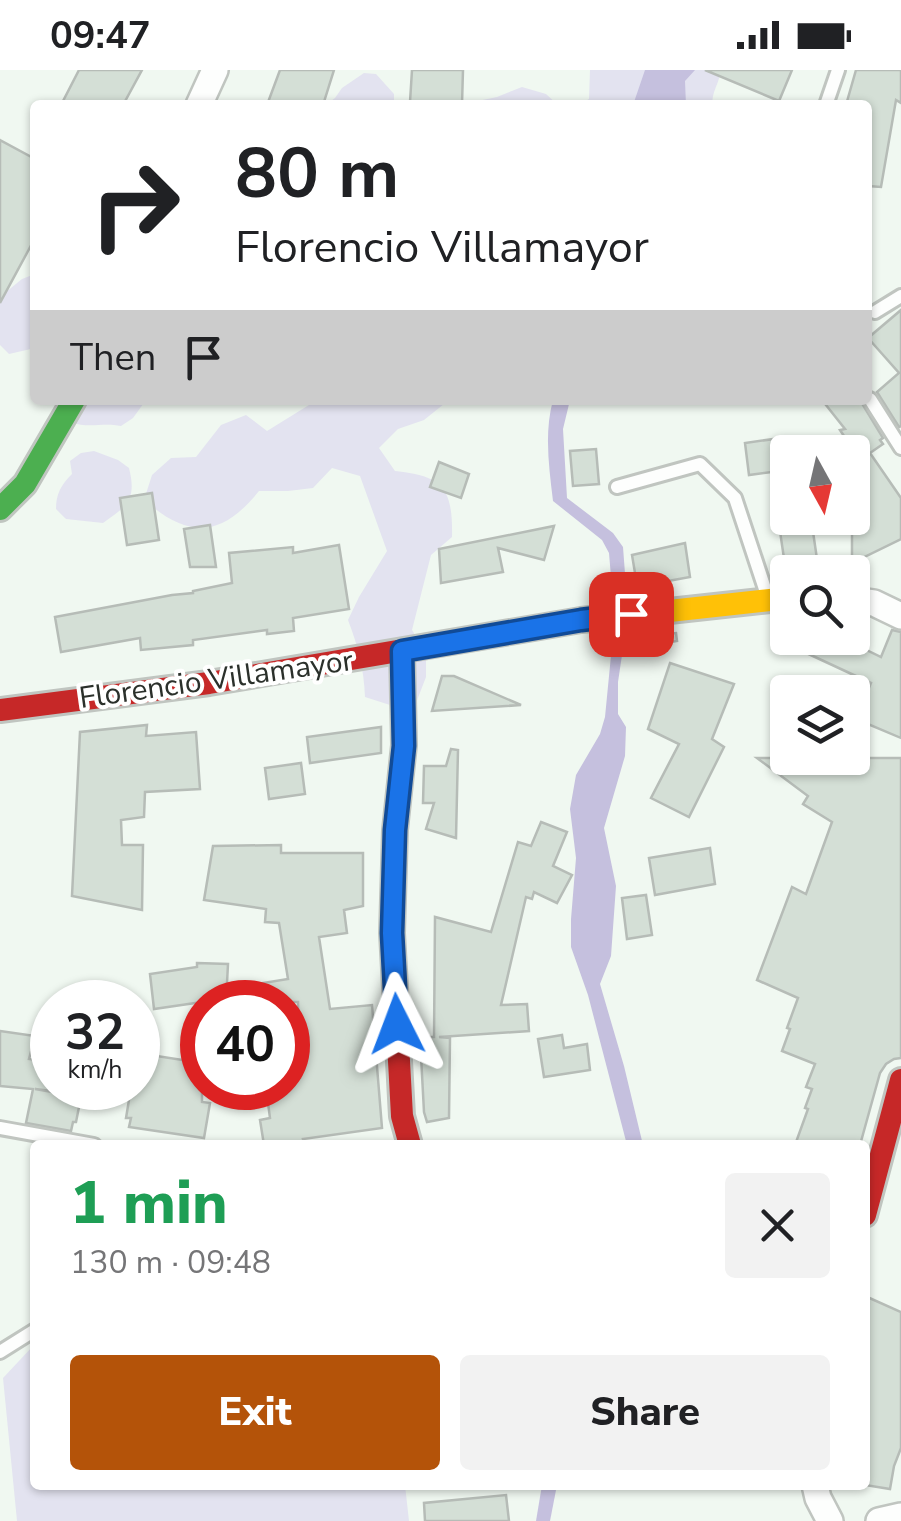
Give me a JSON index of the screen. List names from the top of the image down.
{
  "streets": {
    "street": ["Florencio Villamayor"]
  },
  "north": "bottom",
  "page": {
    "status": "09:47",
    "turn": ["80 m", "Florencio Villamayor"],
    "then": "Then",
    "speed": "32 km/h",
    "limit": "40",
    "heading": ["1 min", "130 m · 09:48"],
    "buttons": ["Exit", "Share"]
  }
}
